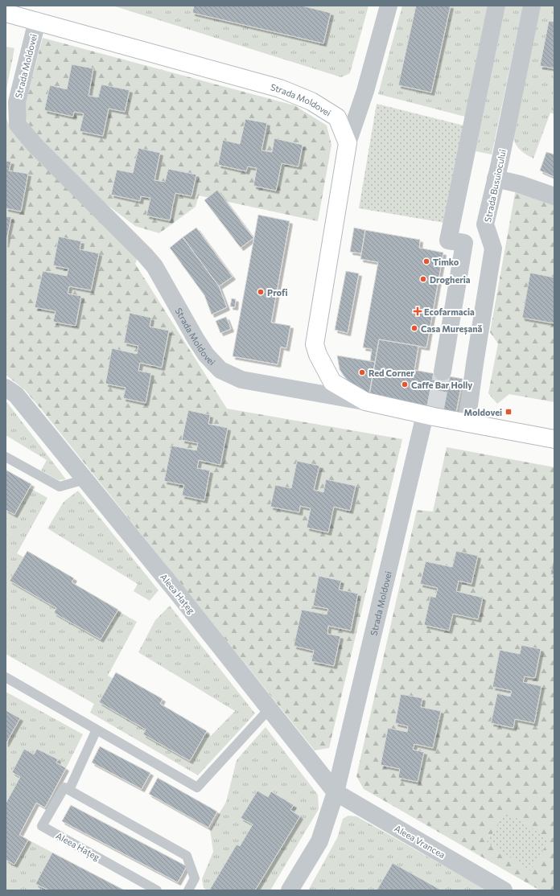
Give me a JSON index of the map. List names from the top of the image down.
{
  "streets": {
    "street": [
      "Strada Moldovei",
      "Strada Busuiocului",
      "Aleea Hațeg",
      "Aleea Vrancea"
    ]
  },
  "crossings": [
    ["Strada Moldovei", "Strada Busuiocului"],
    ["Strada Moldovei", "Aleea Hațeg"],
    ["Strada Moldovei", "Aleea Vrancea"],
    ["Aleea Hațeg", "Aleea Vrancea"]
  ],
  "places": {
    "other": [
      "Timko",
      "Drogheria",
      "Profi",
      "Casa Mureșană",
      "Red Corner",
      "Caffe Bar Holly"
    ],
    "health": ["Ecofarmacia"],
    "transit": ["Moldovei"]
  }
}
